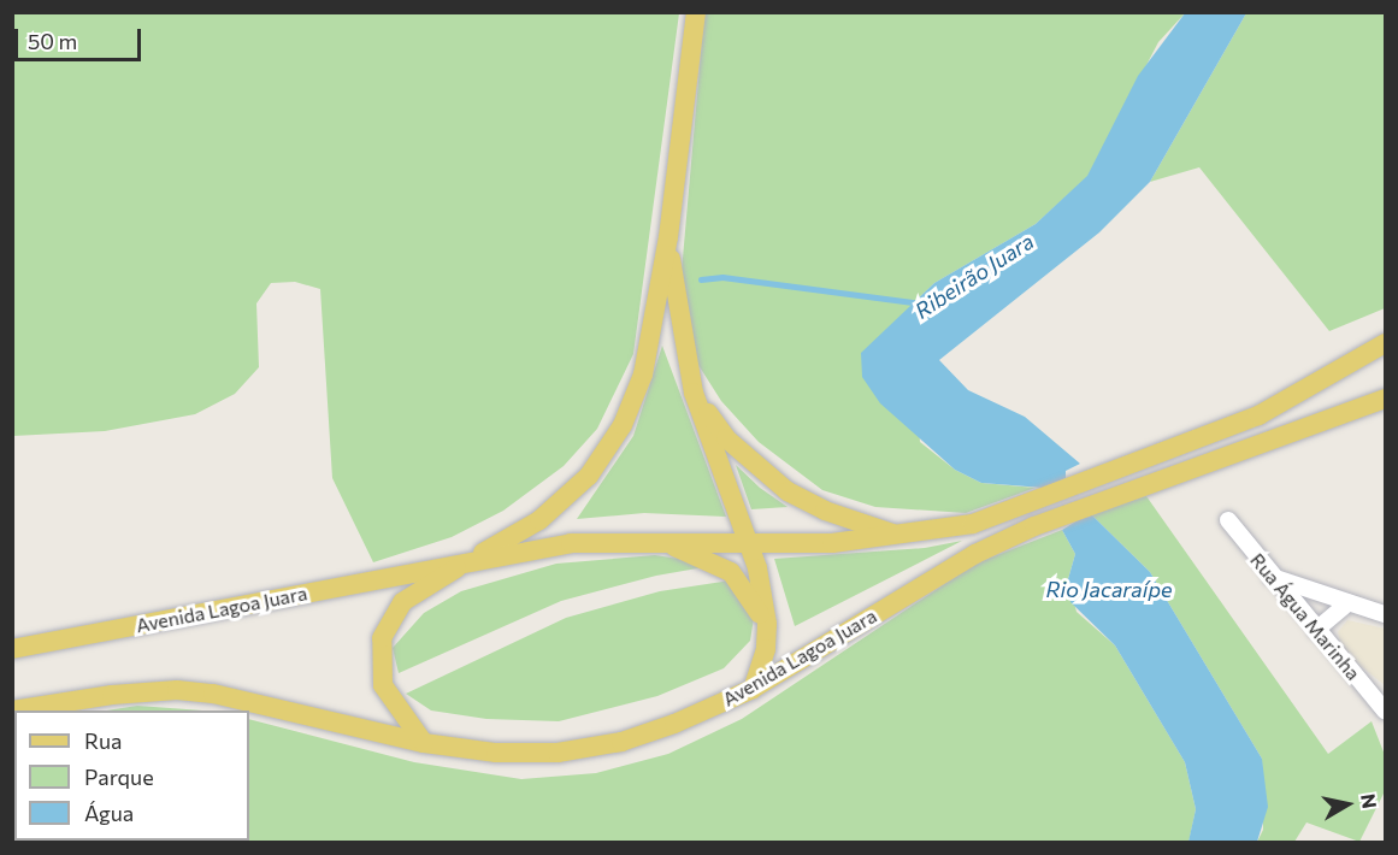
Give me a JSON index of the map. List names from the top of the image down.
{
  "streets": {
    "main road": ["Avenida Lagoa Juara"],
    "street": ["Rua Água Marinha"]
  },
  "water": ["Ribeirão Juara", "Rio Jacaraípe"],
  "legend": ["Rua", "Parque", "Água"],
  "scale_bar": "50 m",
  "north": "right"
}
